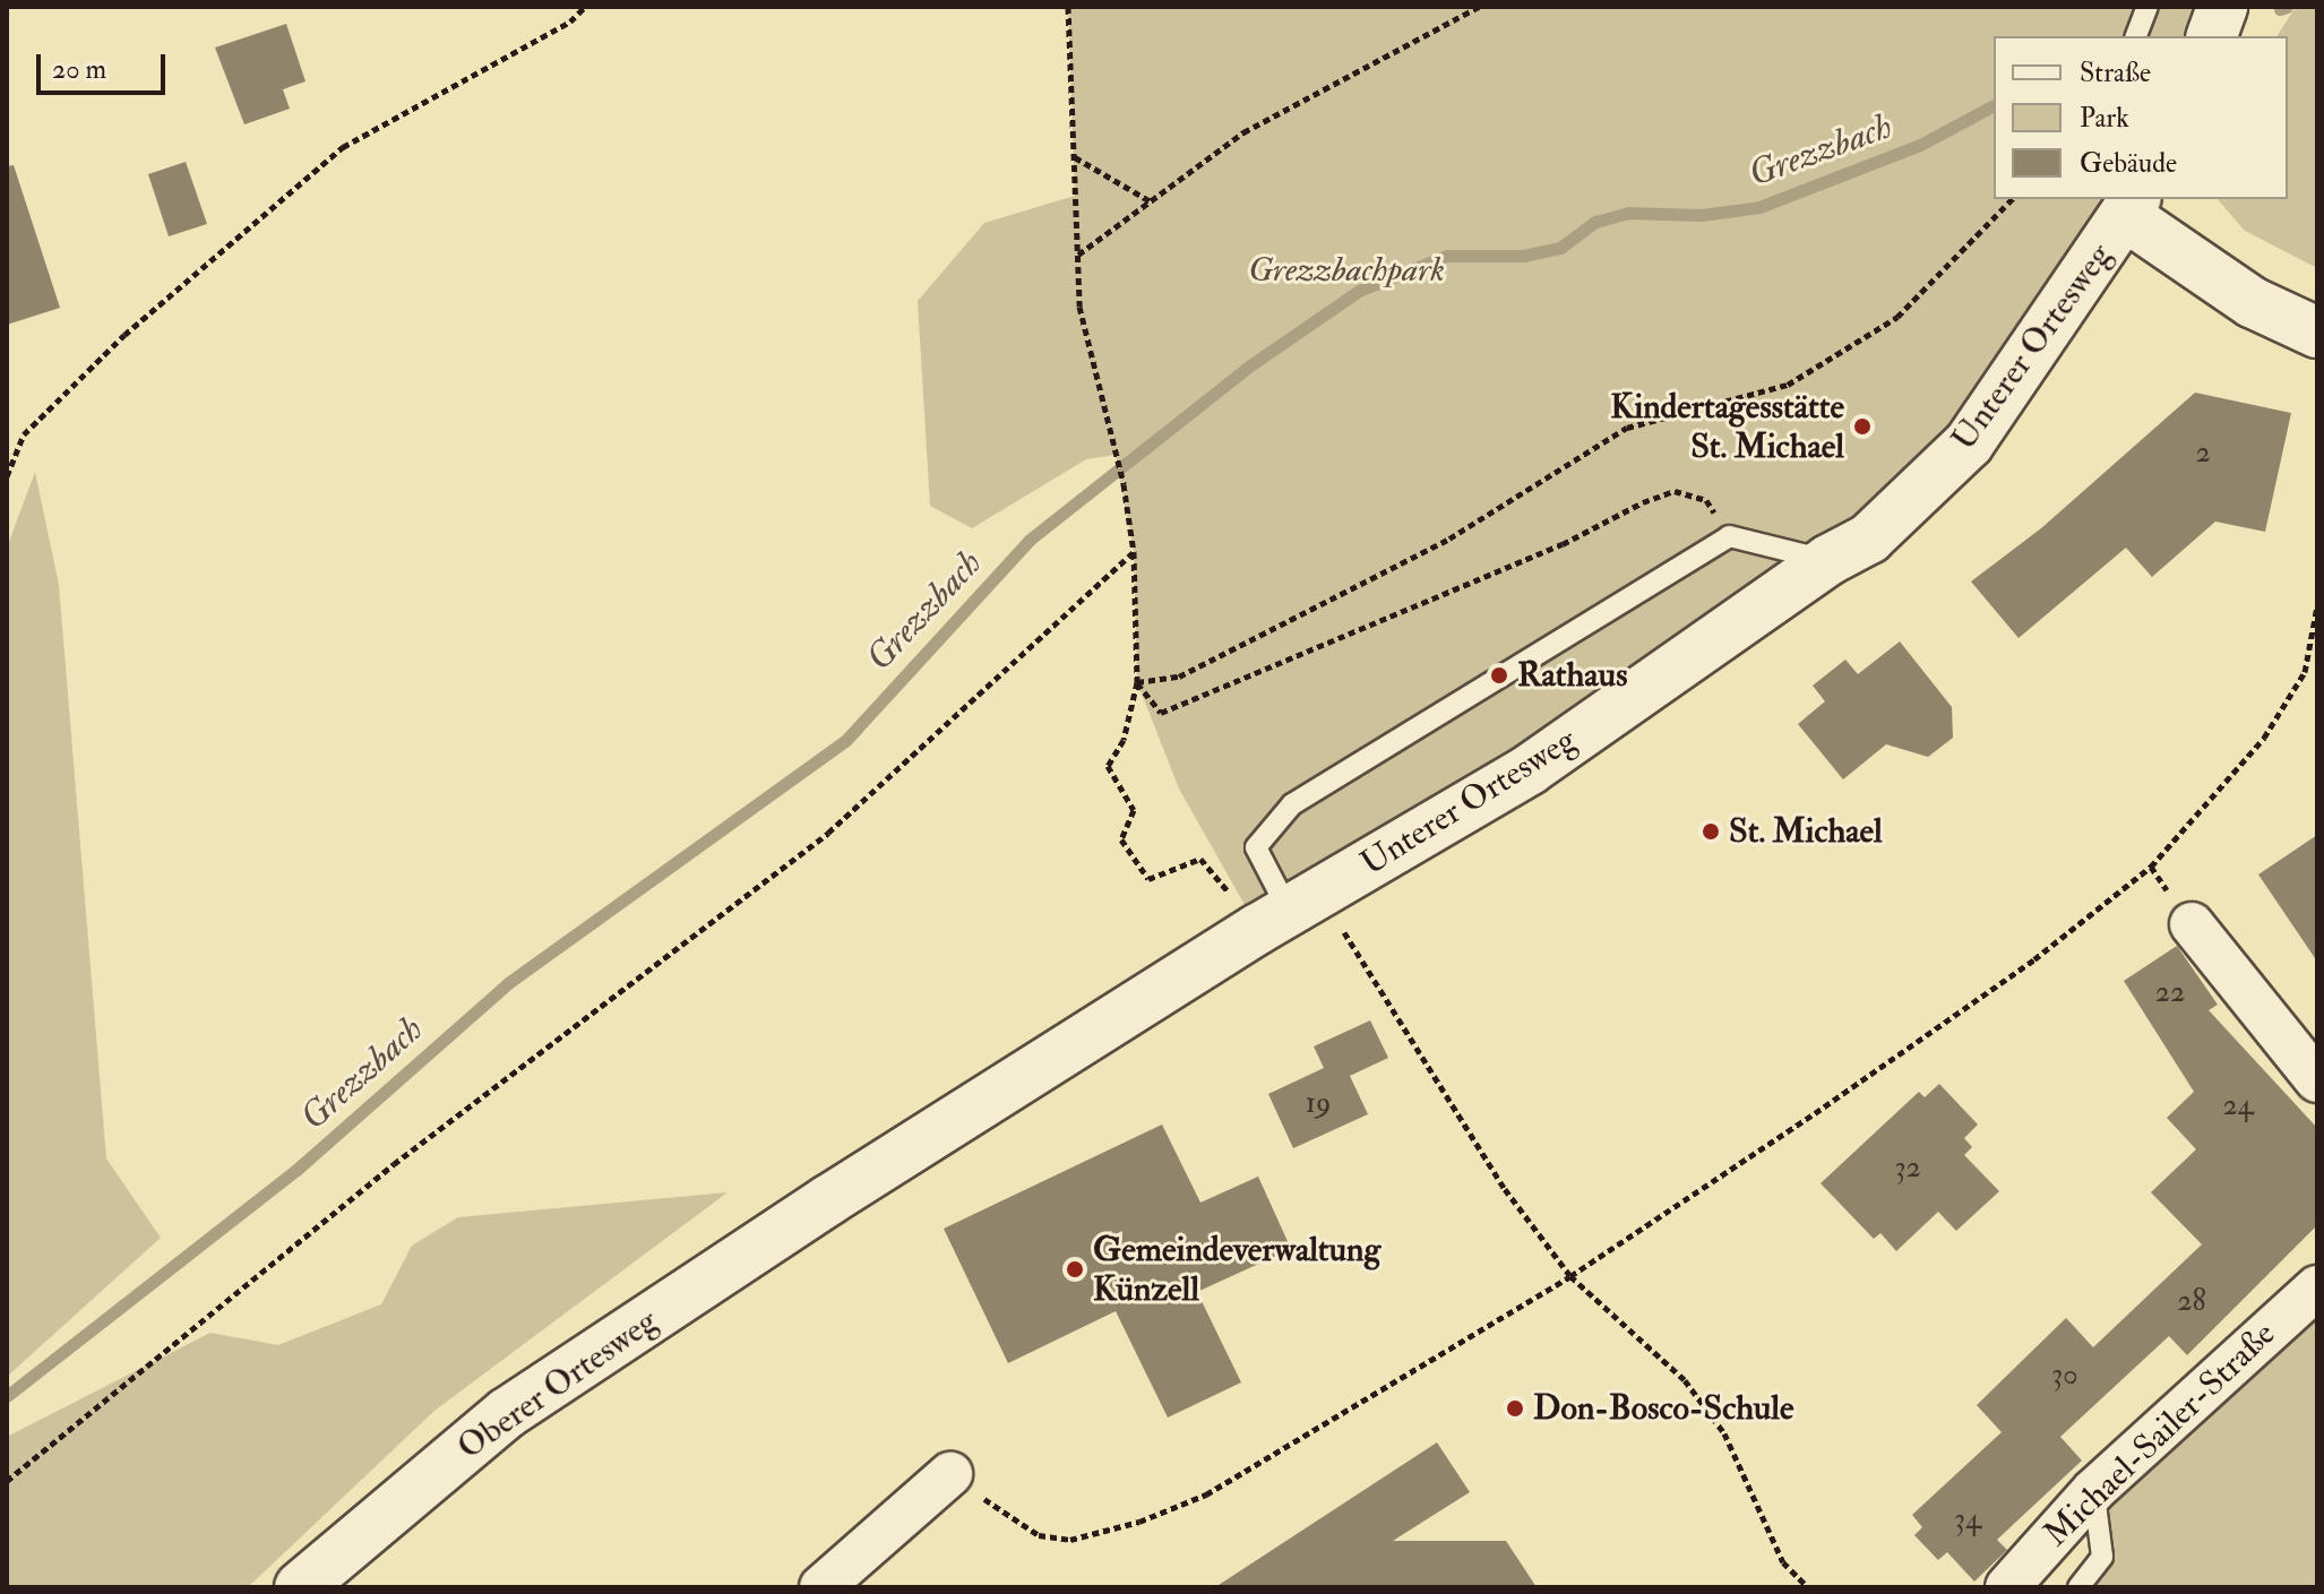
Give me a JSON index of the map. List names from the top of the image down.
{
  "streets": {
    "main road": ["Unterer Ortesweg", "Oberer Ortesweg"],
    "street": ["Michael-Sailer-Straße"]
  },
  "crossings": [
    ["Unterer Ortesweg", "Oberer Ortesweg"]
  ],
  "water": ["Grezzbach"],
  "parks": ["Grezzbachpark"],
  "places": [
    "Kindertagesstätte St. Michael",
    "Rathaus",
    "St. Michael",
    "Gemeindeverwaltung Künzell",
    "Don-Bosco-Schule"
  ],
  "house_numbers": [
    "2",
    "22",
    "19",
    "24",
    "32",
    "28",
    "30",
    "34"
  ],
  "legend": ["Straße", "Park", "Gebäude"],
  "scale_bar": "20 m"
}
